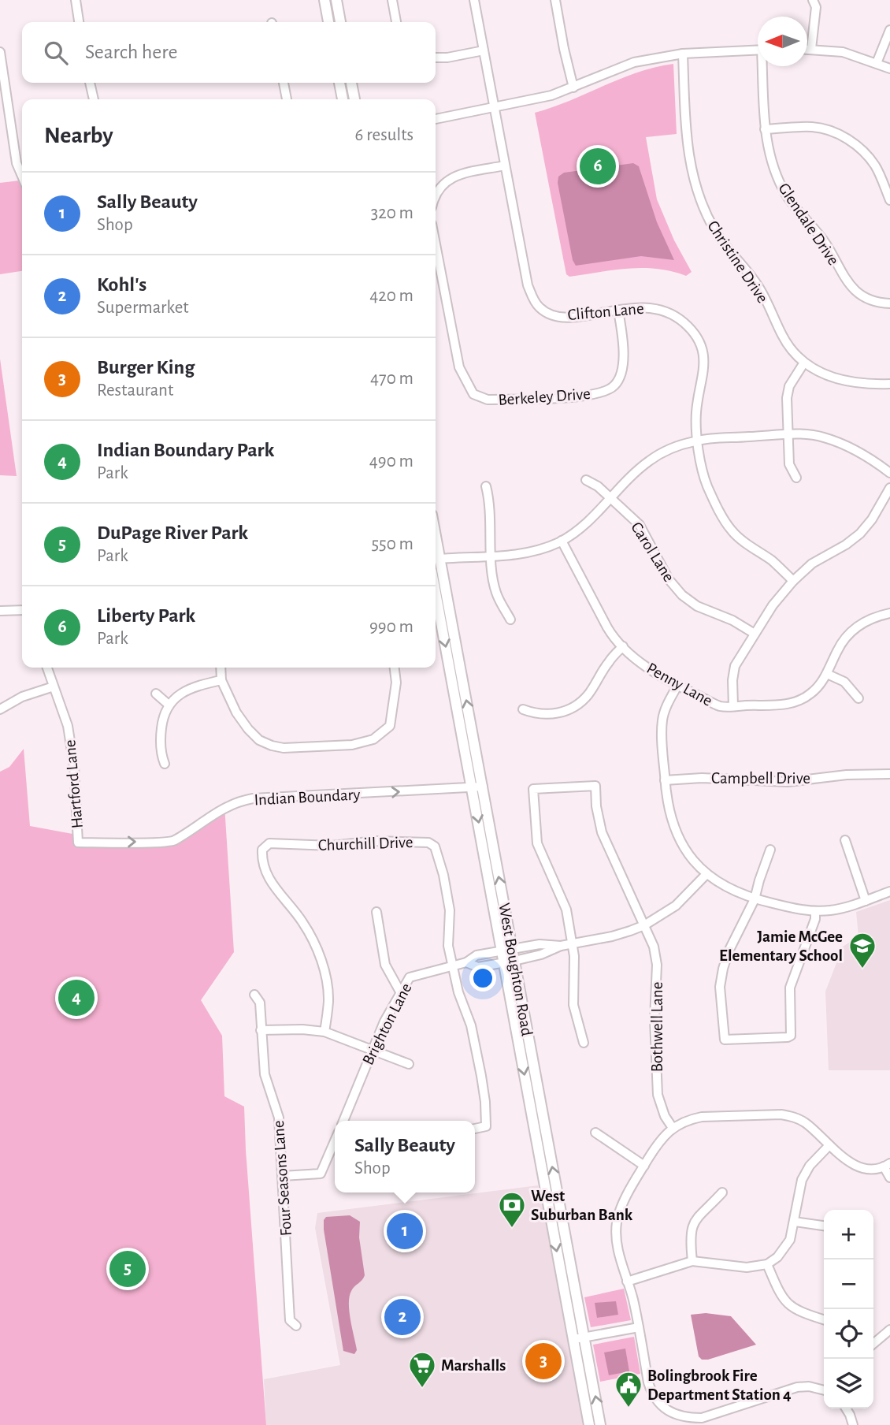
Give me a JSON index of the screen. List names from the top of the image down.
{
  "streets": {
    "main road": ["West Boughton Road"],
    "street": [
      "Glendale Drive",
      "Christine Drive",
      "Clifton Lane",
      "Berkeley Drive",
      "Carol Lane",
      "Penny Lane",
      "Campbell Drive",
      "Hartford Lane",
      "Indian Boundary",
      "Churchill Drive",
      "Brighton Lane",
      "Bothwell Lane",
      "Four Seasons Lane"
    ]
  },
  "crossings": [
    ["Clifton Lane", "Berkeley Drive"],
    ["Hartford Lane", "Indian Boundary"],
    ["Indian Boundary", "West Boughton Road"],
    ["Churchill Drive", "Brighton Lane"],
    ["West Boughton Road", "Brighton Lane"],
    ["Brighton Lane", "Bothwell Lane"]
  ],
  "one_way": ["Indian Boundary"],
  "places": {
    "school or university": ["Jamie McGee Elementary School"],
    "bank": ["West Suburban Bank"],
    "supermarket": ["Marshalls"],
    "public building": ["Bolingbrook Fire Department Station 4"]
  },
  "north": "left",
  "page": {
    "search": "Search here",
    "heading": ["Nearby", "6 results"],
    "pins": [
      "6",
      "4",
      "1",
      "5",
      "2",
      "3"
    ],
    "list": [
      {
        "mark": "1",
        "name": "Sally Beauty",
        "note": "Shop",
        "value": "320 m"
      },
      {
        "mark": "2",
        "name": "Kohl's",
        "note": "Supermarket",
        "value": "420 m"
      },
      {
        "mark": "3",
        "name": "Burger King",
        "note": "Restaurant",
        "value": "470 m"
      },
      {
        "mark": "4",
        "name": "Indian Boundary Park",
        "note": "Park",
        "value": "490 m"
      },
      {
        "mark": "5",
        "name": "DuPage River Park",
        "note": "Park",
        "value": "550 m"
      },
      {
        "mark": "6",
        "name": "Liberty Park",
        "note": "Park",
        "value": "990 m"
      }
    ],
    "popup": ["Sally Beauty", "Shop"],
    "map_buttons": ["+", "−"]
  }
}
